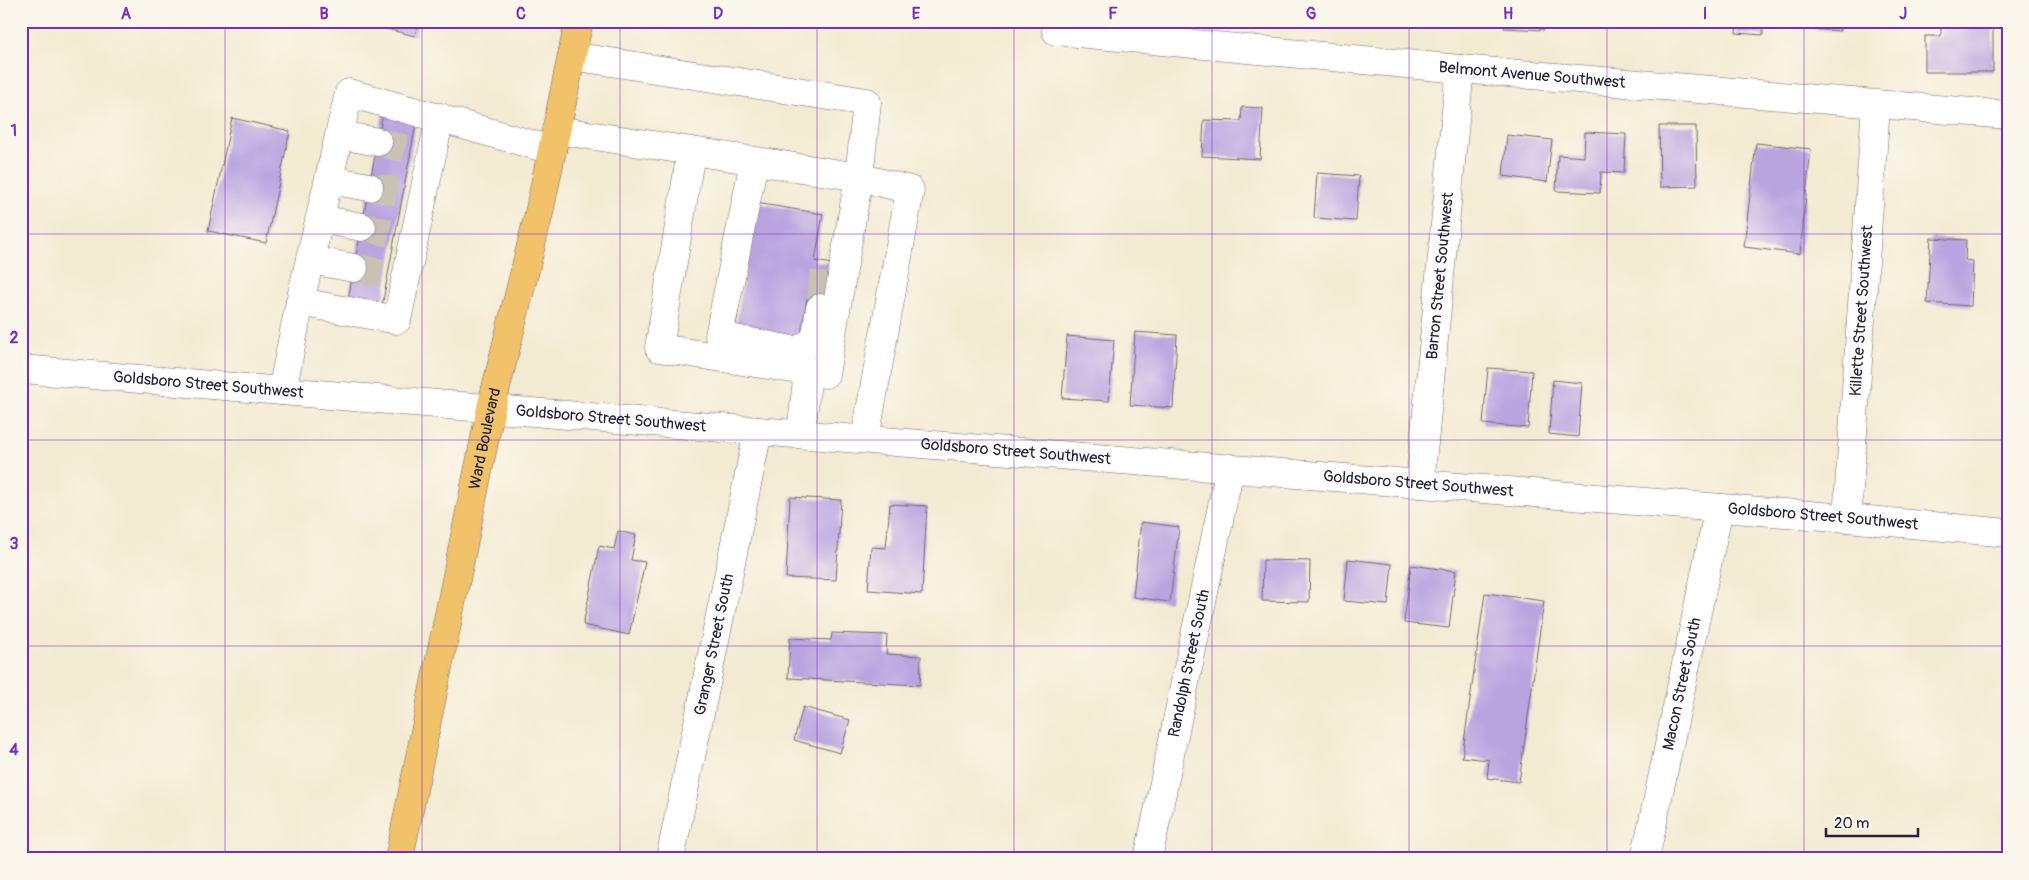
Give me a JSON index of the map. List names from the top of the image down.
{
  "streets": {
    "main road": ["Ward Boulevard"],
    "street": [
      "Belmont Avenue Southwest",
      "Barron Street Southwest",
      "Killette Street Southwest",
      "Goldsboro Street Southwest",
      "Granger Street South",
      "Randolph Street South",
      "Macon Street South"
    ]
  },
  "crossings": [
    ["Belmont Avenue Southwest", "Barron Street Southwest"],
    ["Belmont Avenue Southwest", "Killette Street Southwest"],
    ["Barron Street Southwest", "Goldsboro Street Southwest"],
    ["Killette Street Southwest", "Goldsboro Street Southwest"],
    ["Goldsboro Street Southwest", "Ward Boulevard"],
    ["Goldsboro Street Southwest", "Granger Street South"],
    ["Goldsboro Street Southwest", "Randolph Street South"],
    ["Goldsboro Street Southwest", "Macon Street South"]
  ],
  "scale_bar": "20 m",
  "grid": {
    "columns": [
      "A",
      "B",
      "C",
      "D",
      "E",
      "F",
      "G",
      "H",
      "I",
      "J"
    ],
    "rows": [
      "1",
      "2",
      "3",
      "4"
    ]
  }
}
